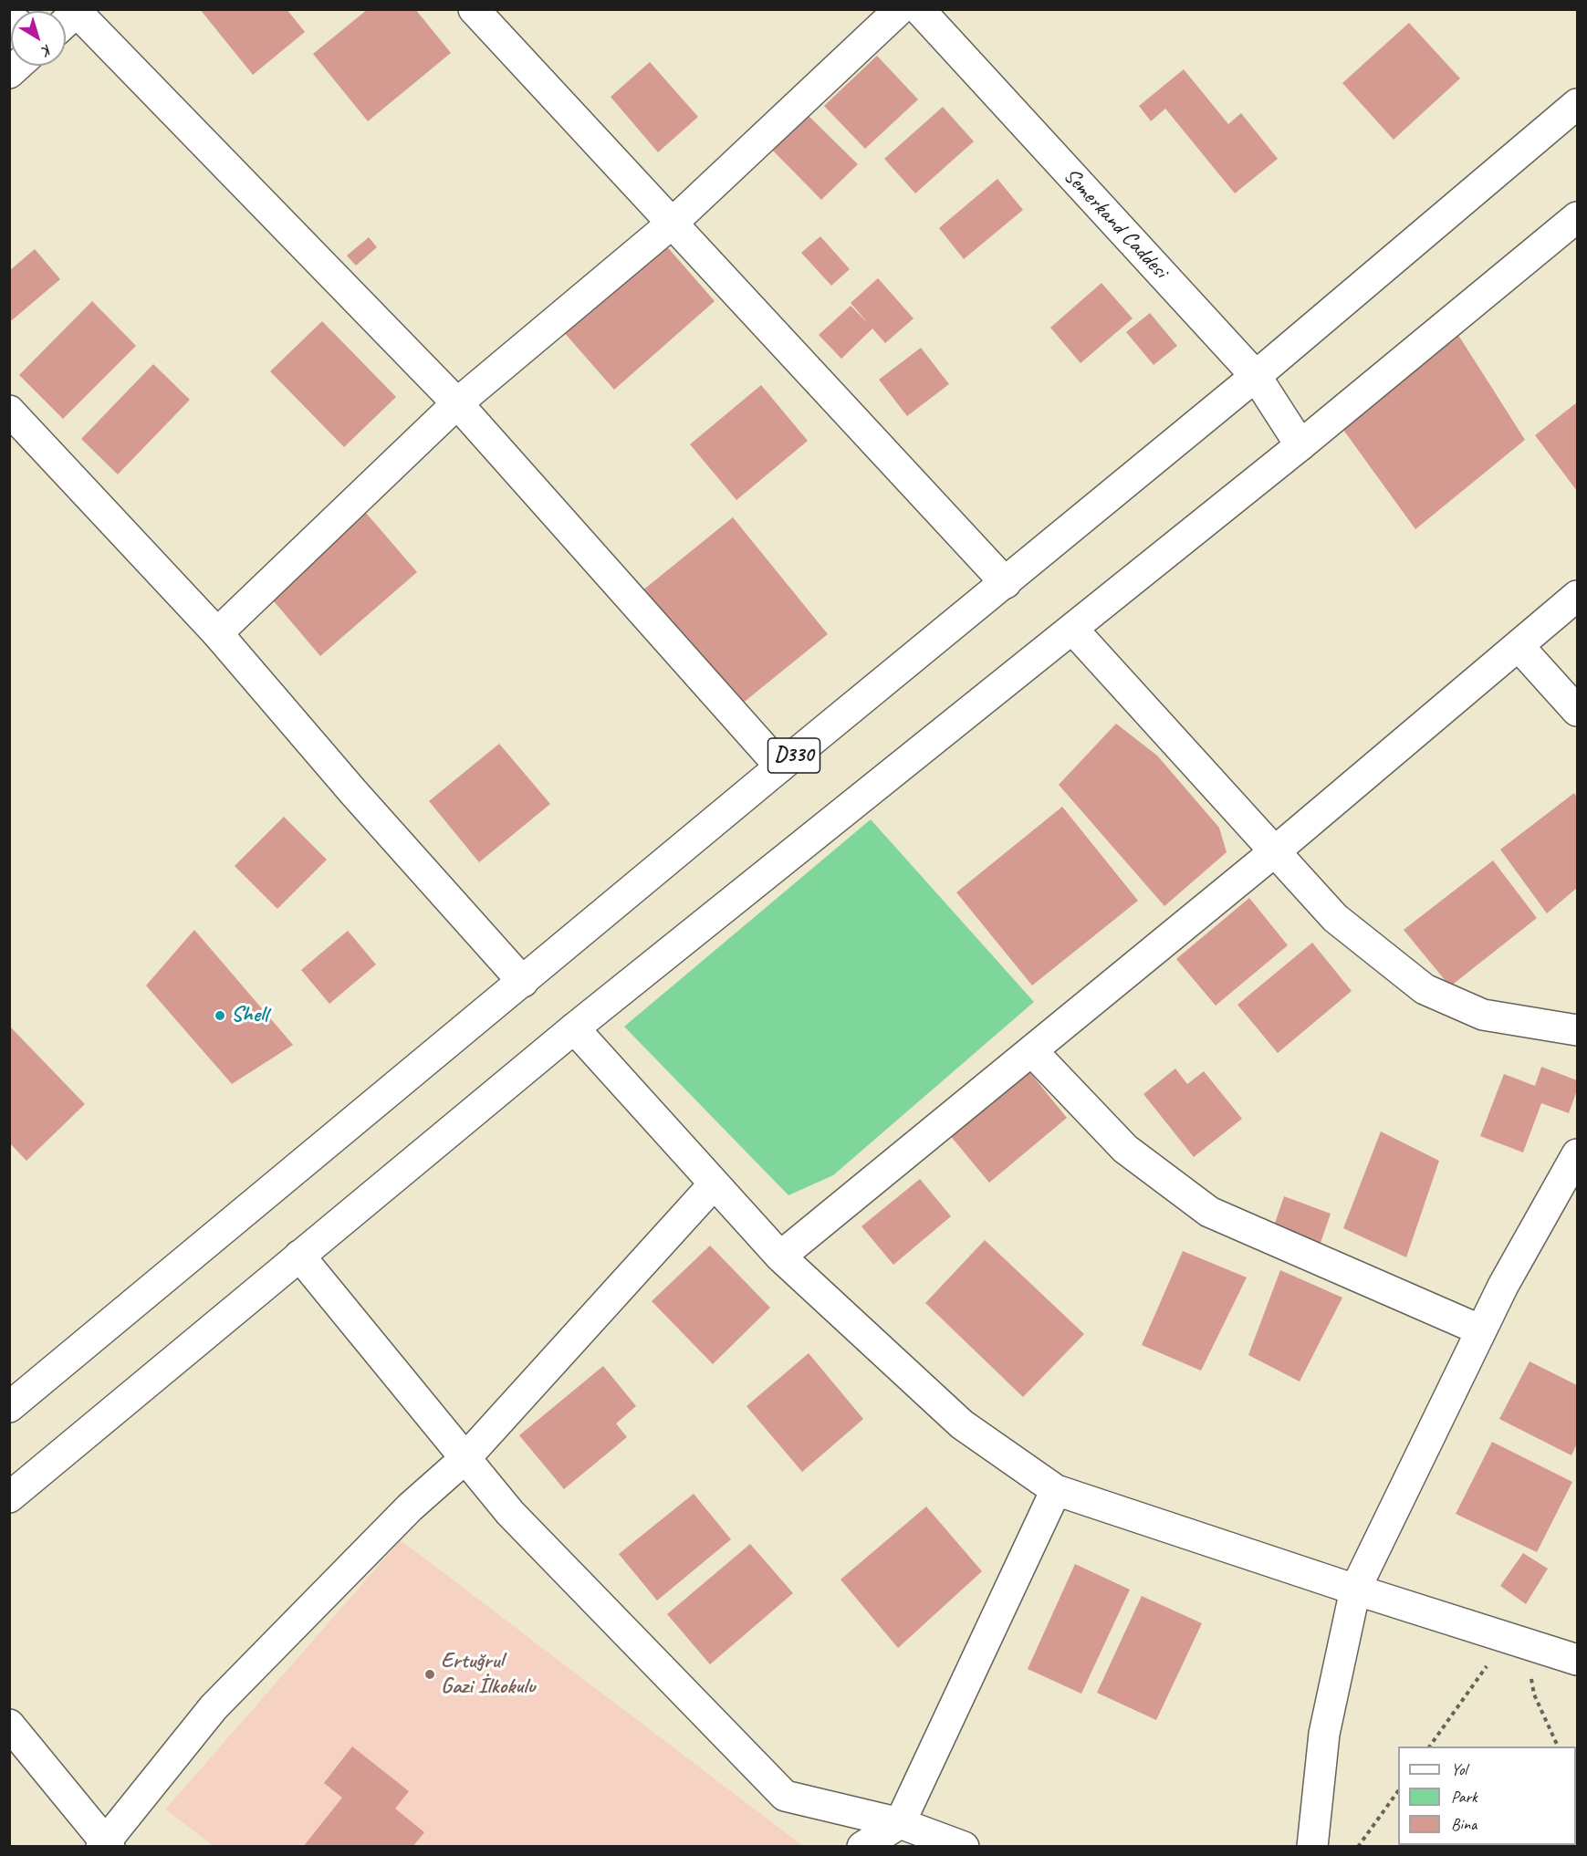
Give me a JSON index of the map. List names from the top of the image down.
{
  "streets": {
    "street": ["Semerkand Caddesi", "D330"]
  },
  "crossings": [
    ["Semerkand Caddesi", "D330"]
  ],
  "places": ["Shell", "Ertuğrul Gazi İlkokulu"],
  "legend": ["Yol", "Park", "Bina"],
  "north": "bottom right"
}
